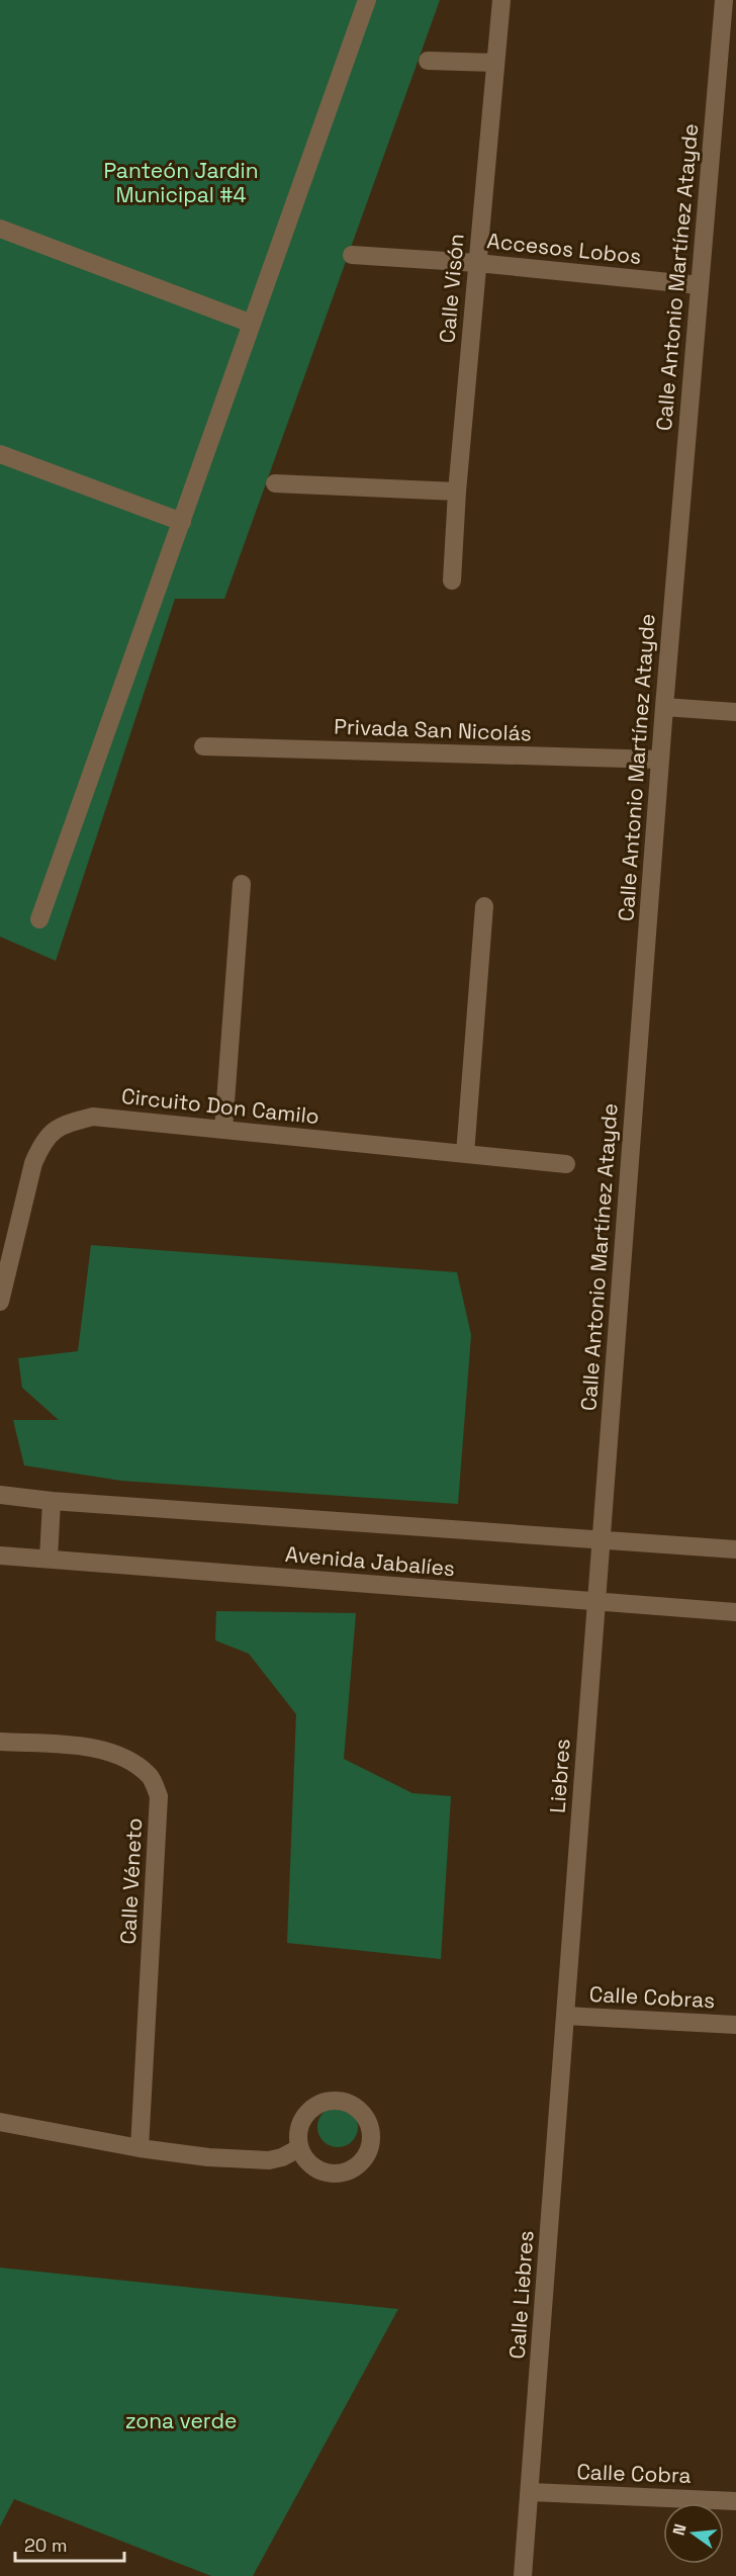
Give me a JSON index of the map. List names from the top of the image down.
{
  "streets": {
    "street": [
      "Accesos Lobos",
      "Calle Antonio Martínez Atayde",
      "Calle Visón",
      "Privada San Nicolás",
      "Circuito Don Camilo",
      "Avenida Jabalíes",
      "Liebres",
      "Calle Véneto",
      "Calle Cobras",
      "Calle Liebres",
      "Calle Cobra"
    ]
  },
  "crossings": [
    ["Accesos Lobos", "Calle Antonio Martínez Atayde"],
    ["Accesos Lobos", "Calle Visón"],
    ["Calle Antonio Martínez Atayde", "Privada San Nicolás"],
    ["Calle Antonio Martínez Atayde", "Avenida Jabalíes"],
    ["Calle Antonio Martínez Atayde", "Liebres"],
    ["Avenida Jabalíes", "Liebres"],
    ["Liebres", "Calle Cobras"],
    ["Liebres", "Calle Liebres"],
    ["Calle Cobras", "Calle Liebres"],
    ["Calle Liebres", "Calle Cobra"]
  ],
  "parks": ["Panteón Jardin Municipal #4", "zona verde"],
  "scale_bar": "20 m",
  "north": "left"
}
